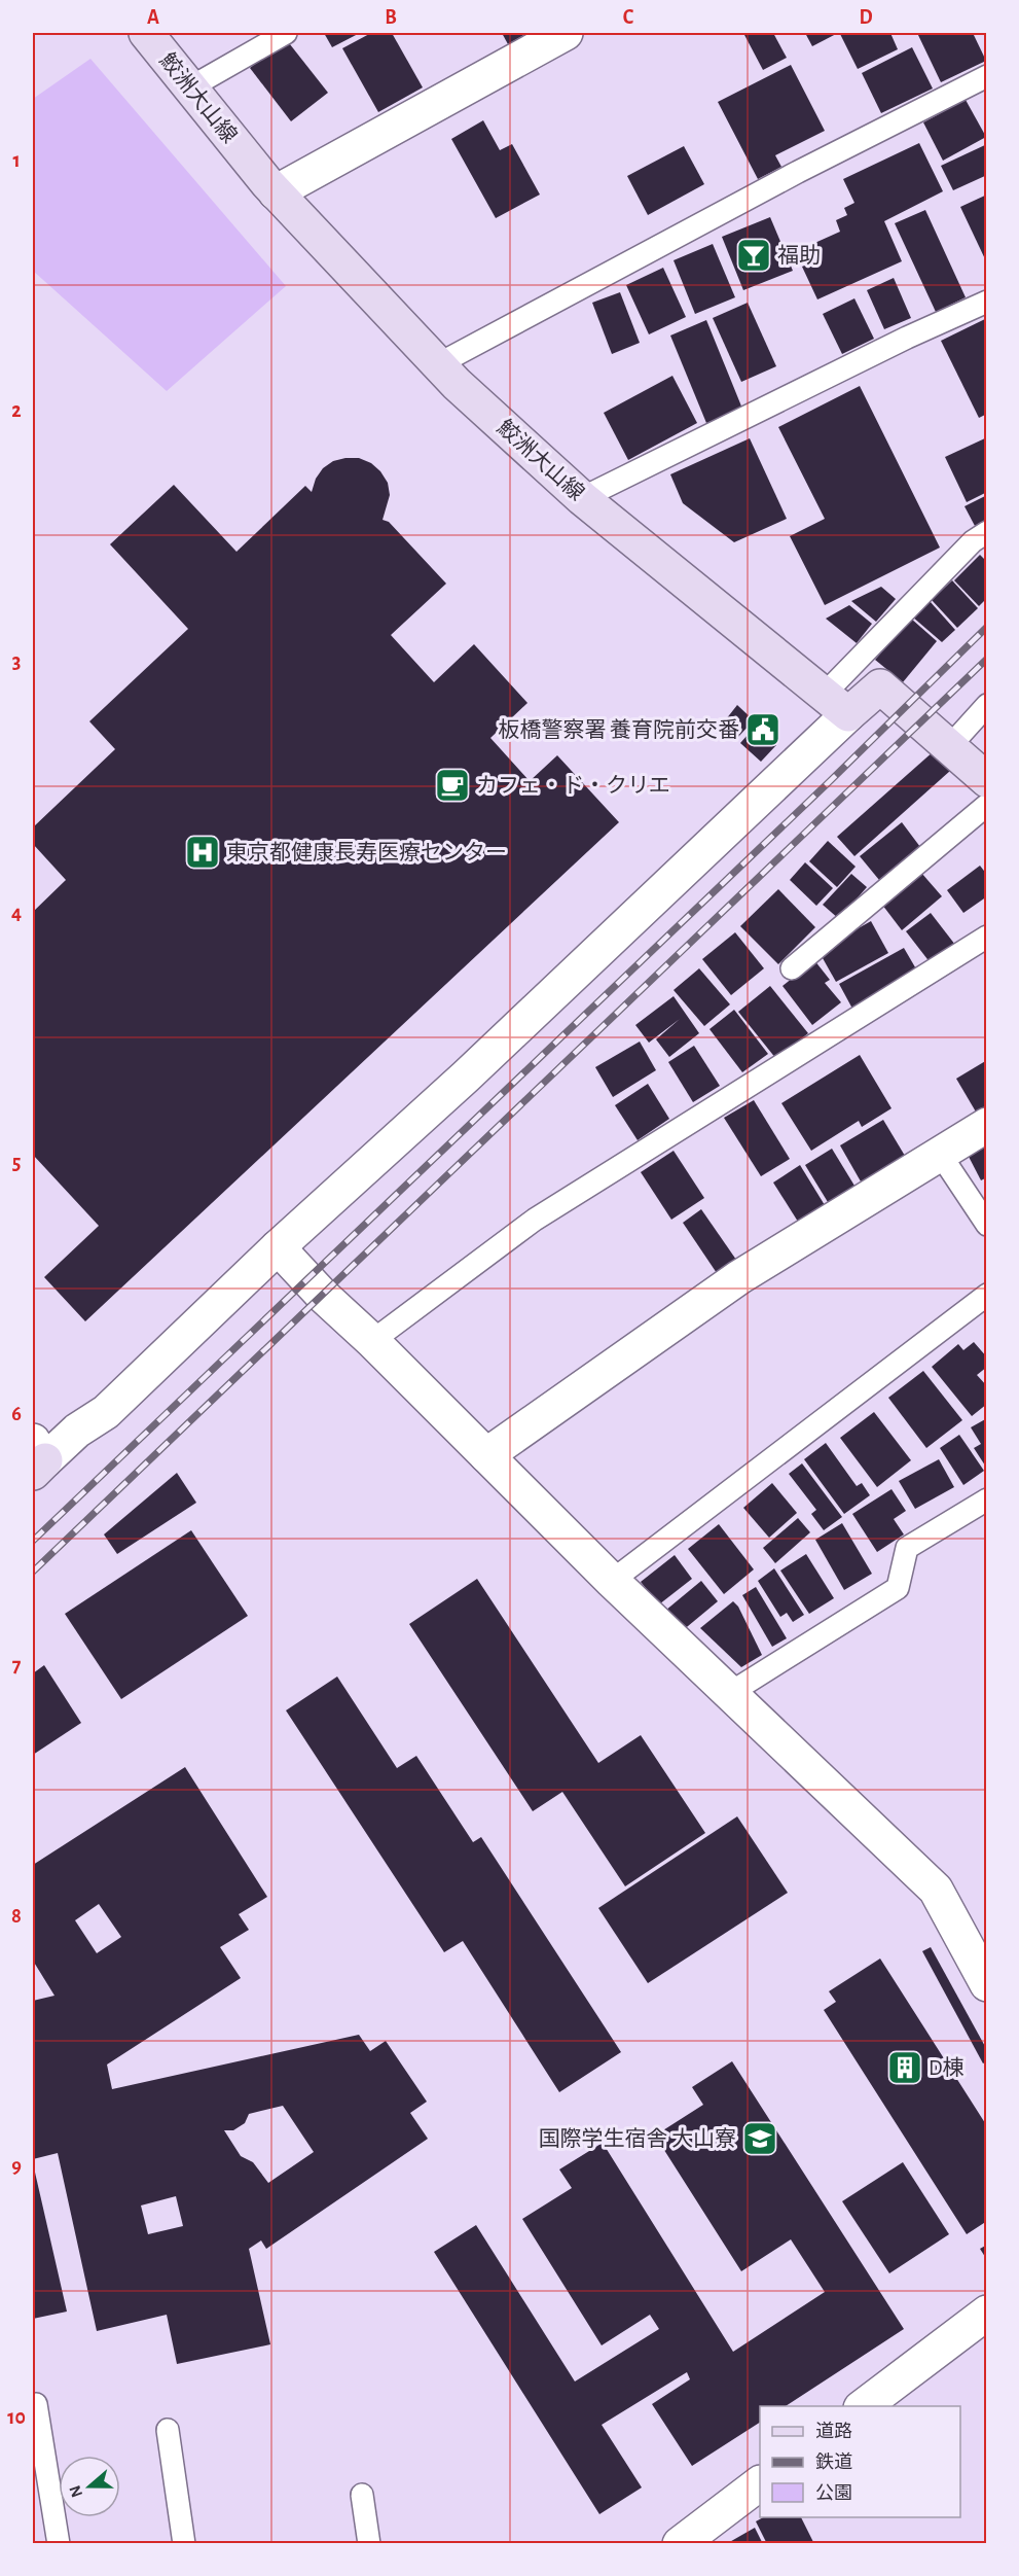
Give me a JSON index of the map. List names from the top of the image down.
{
  "streets": {
    "main road": ["鮫洲大山線"]
  },
  "places": {
    "bar": ["福助"],
    "public building": ["板橋警察署 養育院前交番"],
    "cafe": ["カフェ・ド・クリエ"],
    "hospital": ["東京都健康長寿医療センター"],
    "building": ["D棟"],
    "school or university": ["国際学生宿舎 大山寮"]
  },
  "legend": ["道路", "鉄道", "公園"],
  "north": "left",
  "grid": {
    "columns": [
      "A",
      "B",
      "C",
      "D"
    ],
    "rows": [
      "1",
      "2",
      "3",
      "4",
      "5",
      "6",
      "7",
      "8",
      "9",
      "10"
    ]
  }
}
